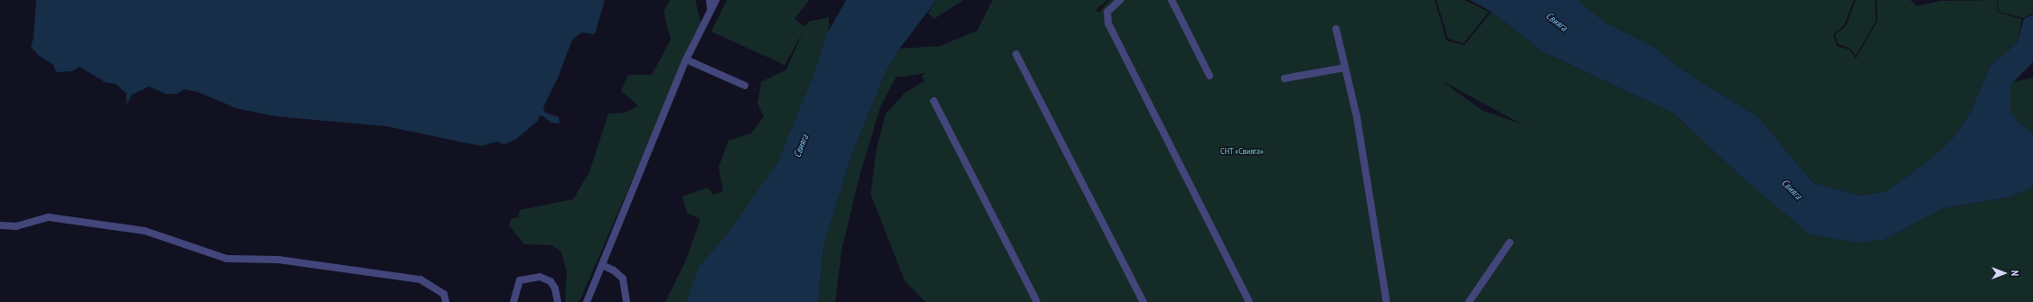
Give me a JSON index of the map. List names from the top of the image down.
{
  "water": ["Свияга"],
  "parks": ["СНТ «Свияга»"],
  "north": "right"
}
